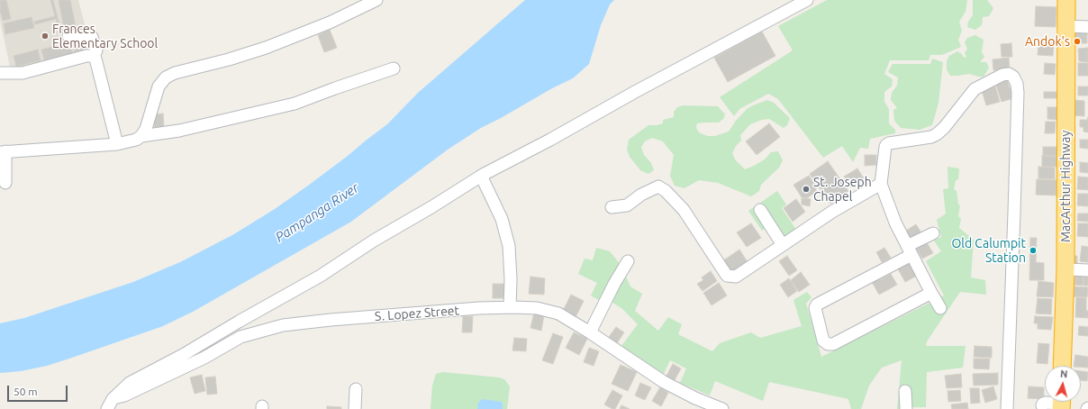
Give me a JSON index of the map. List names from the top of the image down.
{
  "streets": {
    "highway": ["MacArthur Highway"],
    "street": ["S. Lopez Street"]
  },
  "water": ["Pampanga River"],
  "places": [
    "Frances Elementary School",
    "Andok's",
    "St. Joseph Chapel",
    "Old Calumpit Station"
  ],
  "scale_bar": "50 m",
  "north": "top"
}
